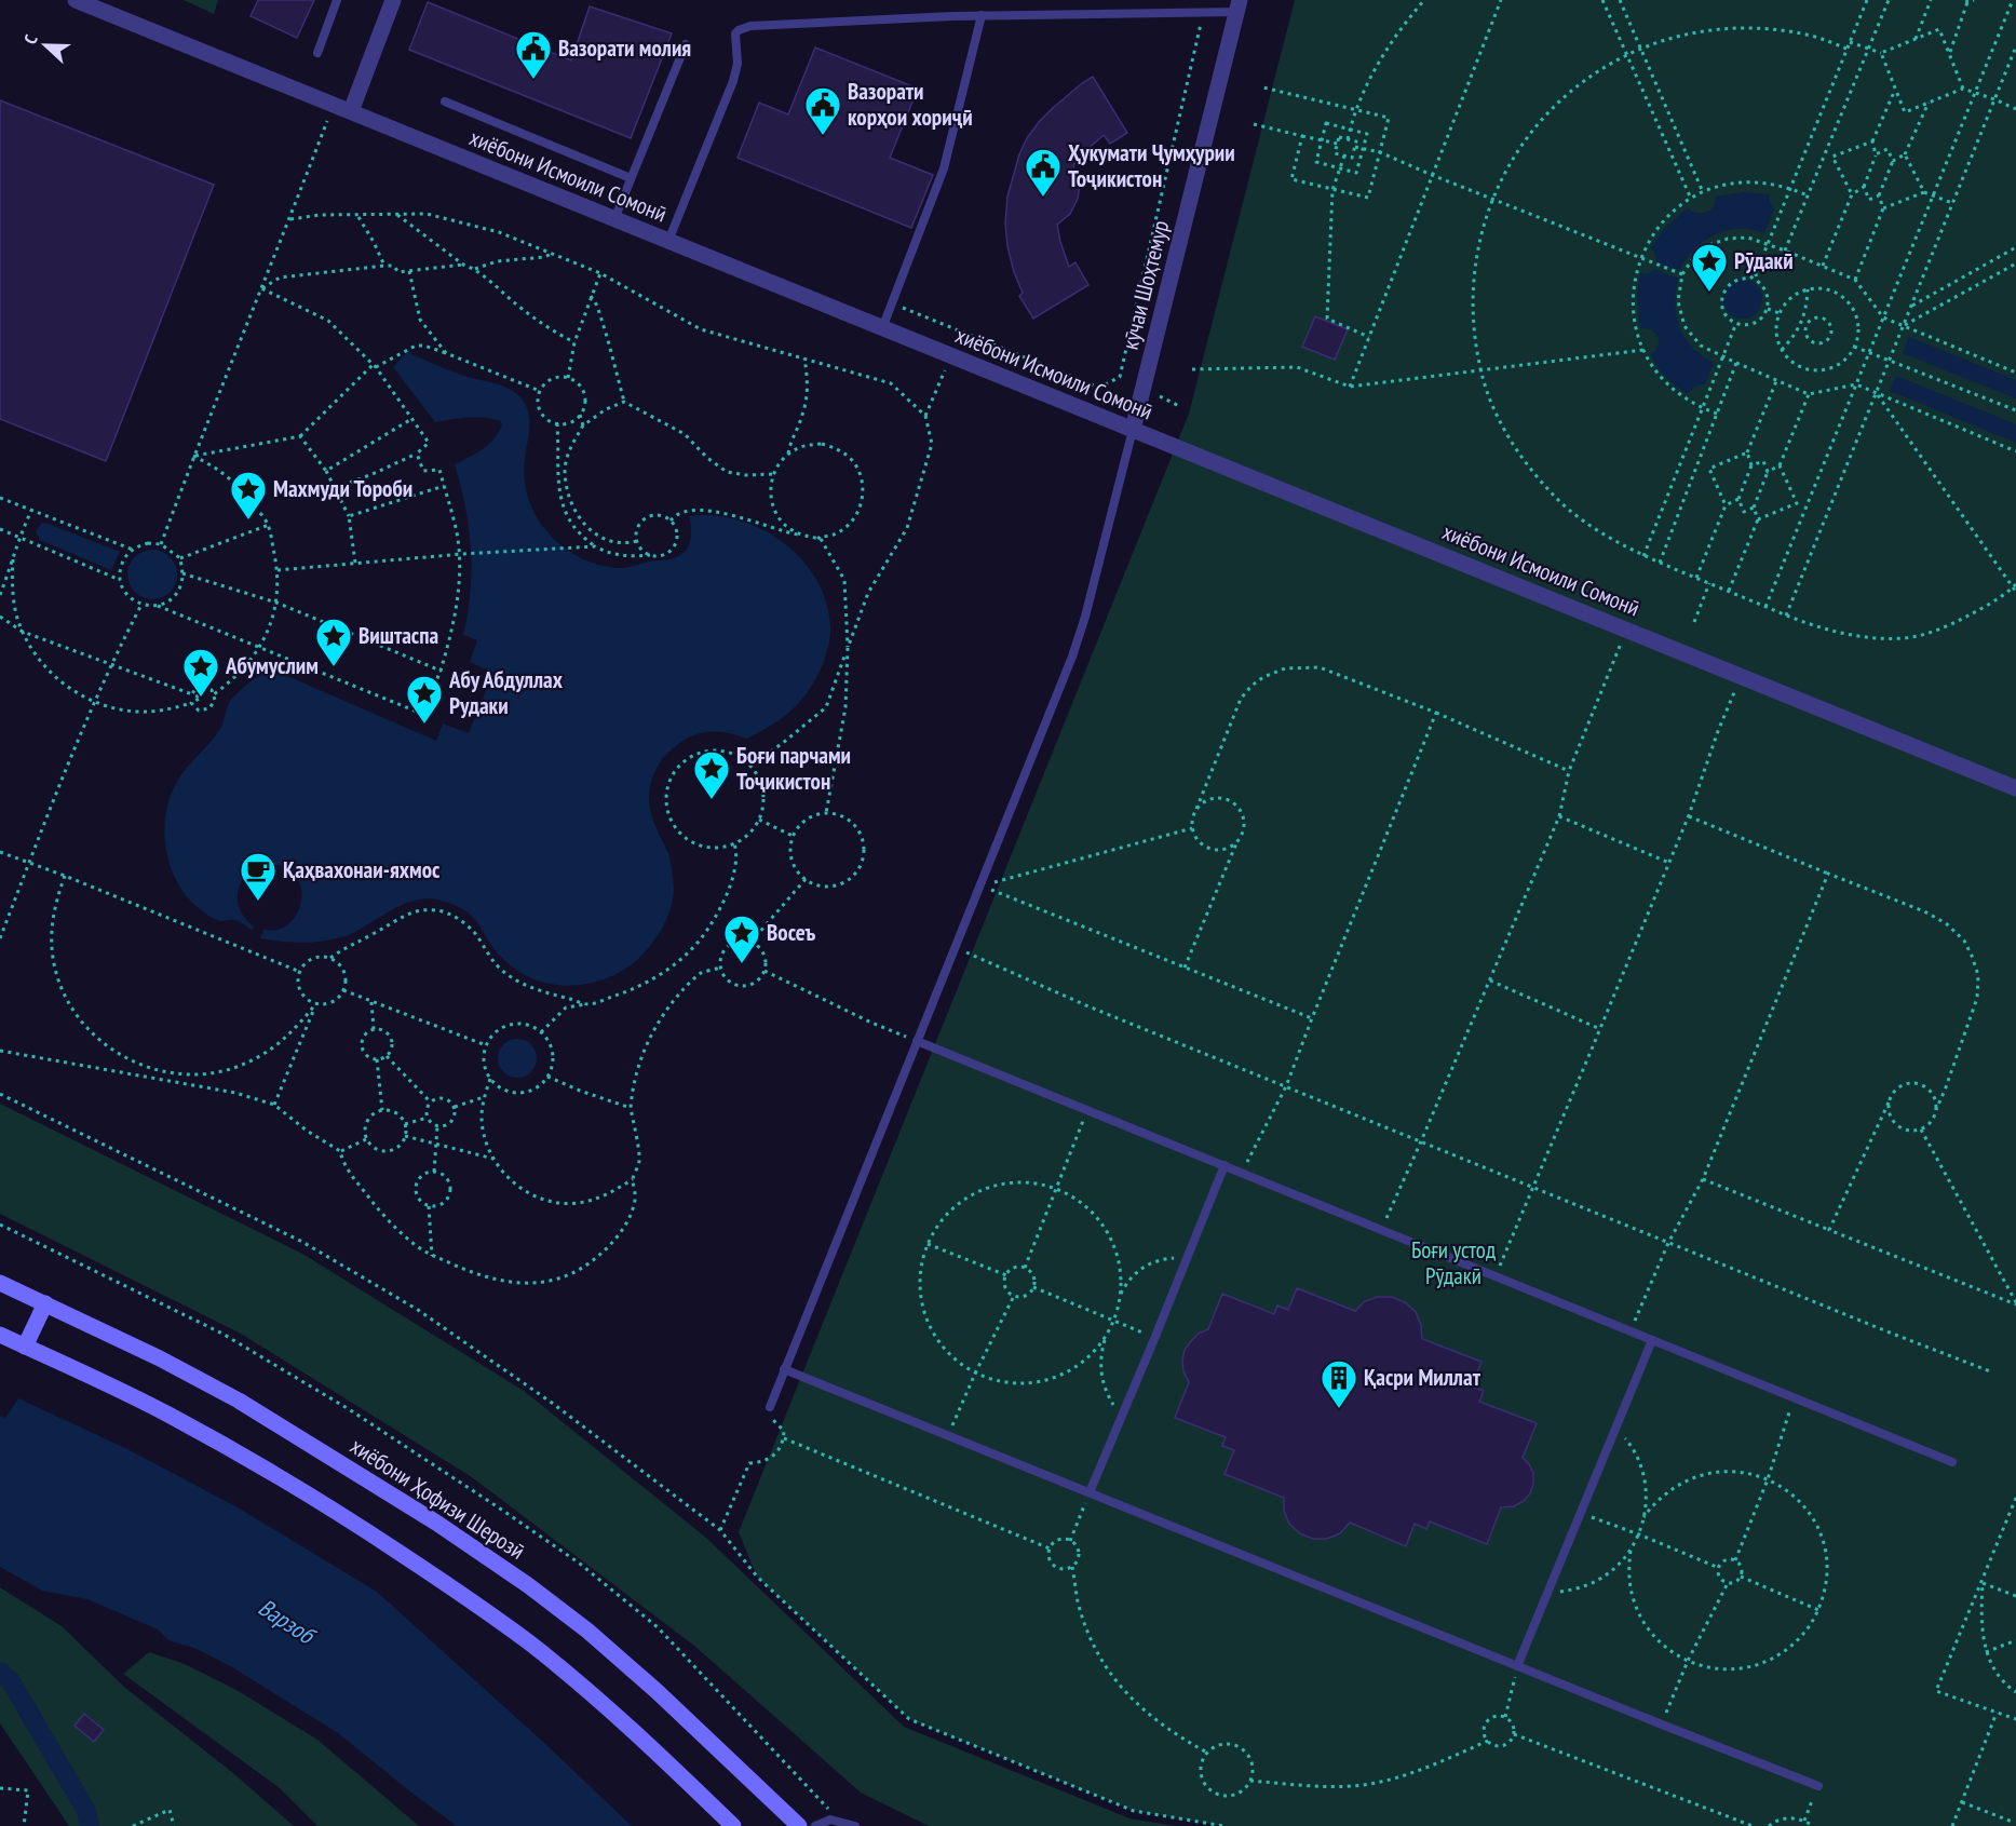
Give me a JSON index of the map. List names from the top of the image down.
{
  "streets": {
    "main road": ["хиёбони Ҳофизи Шерозӣ"],
    "street": ["хиёбони Исмоили Сомонӣ", "кӯчаи Шоҳтемур"]
  },
  "crossings": [
    ["хиёбони Исмоили Сомонӣ", "кӯчаи Шоҳтемур"]
  ],
  "water": ["Варзоб"],
  "parks": ["Боғи устод Рӯдакӣ"],
  "places": {
    "public building": ["Вазорати молия", "Вазорати корҳои хориҷӣ", "Ҳукумати Ҷумҳурии Тоҷикистон"],
    "place": [
      "Рӯдакӣ",
      "Махмуди Тороби",
      "Виштаспа",
      "Абумуслим",
      "Абу Абдуллах Рудаки",
      "Боғи парчами Тоҷикистон",
      "Восеъ"
    ],
    "cafe": ["Қаҳвахонаи-яхмос"],
    "building": ["Қасри Миллат"]
  },
  "north": "left"
}
